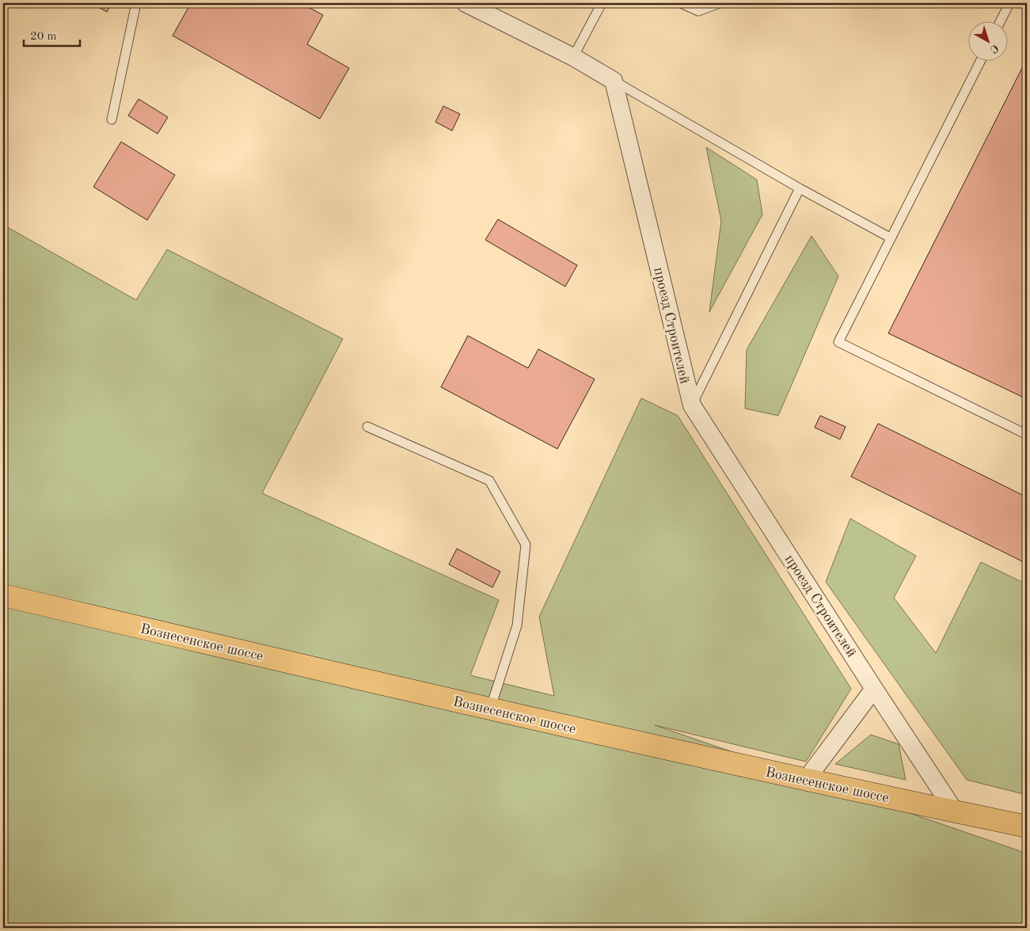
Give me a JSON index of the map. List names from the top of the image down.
{
  "streets": {
    "main road": ["Вознесенское шоссе"],
    "street": ["проезд Строителей"]
  },
  "crossings": [
    ["проезд Строителей", "Вознесенское шоссе"]
  ],
  "scale_bar": "20 m",
  "north": "bottom right"
}
